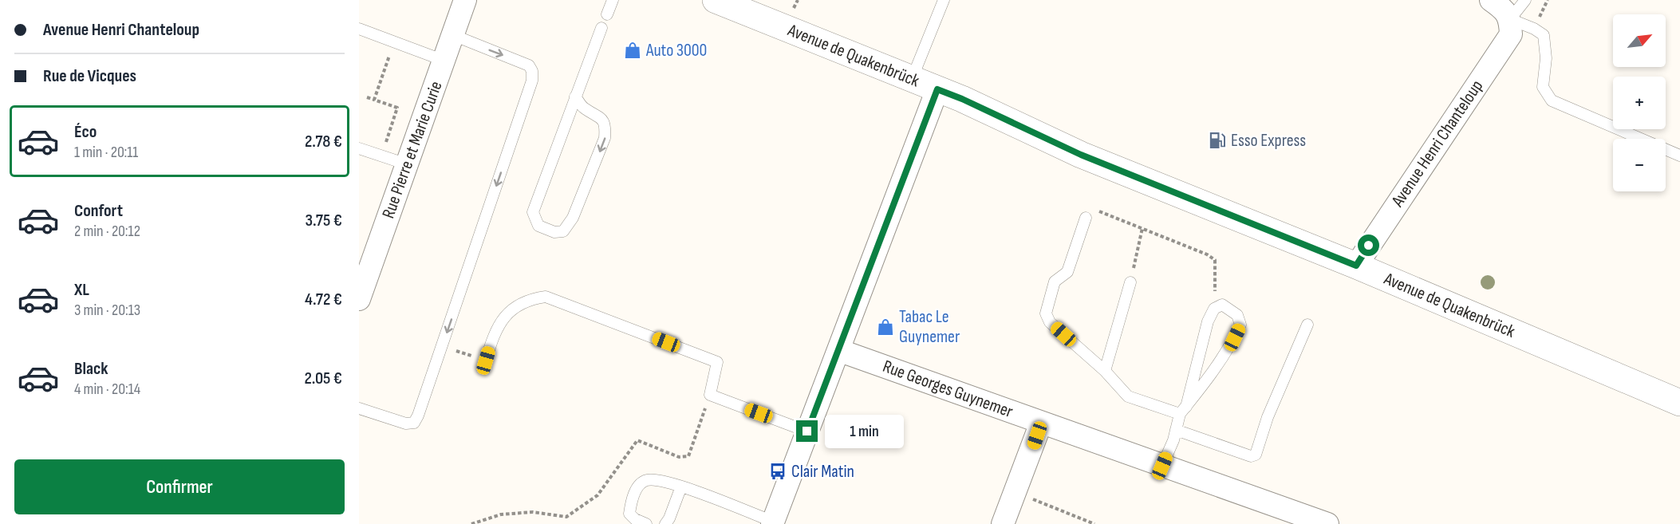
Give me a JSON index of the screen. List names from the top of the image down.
{
  "streets": {
    "main road": ["Avenue de Quakenbrück"],
    "street": ["Avenue Henri Chanteloup", "Rue Pierre et Marie Curie", "Rue Georges Guynemer"]
  },
  "crossings": [
    ["Avenue de Quakenbrück", "Avenue Henri Chanteloup"]
  ],
  "places": {
    "shop": ["Auto 3000", "Tabac Le Guynemer"],
    "fuel station": ["Esso Express"],
    "bus stop": ["Clair Matin"]
  },
  "north": "top right",
  "page": {
    "banner": ["Avenue Henri Chanteloup", "Rue de Vicques"],
    "map_buttons": ["+", "−"],
    "list": [
      {
        "name": "Éco",
        "note": "1 min · 20:11",
        "value": "2.78 €"
      },
      {
        "name": "Confort",
        "note": "2 min · 20:12",
        "value": "3.75 €"
      },
      {
        "name": "XL",
        "note": "3 min · 20:13",
        "value": "4.72 €"
      },
      {
        "name": "Black",
        "note": "4 min · 20:14",
        "value": "2.05 €"
      }
    ],
    "bubble": "1 min",
    "buttons": "Confirmer"
  }
}
